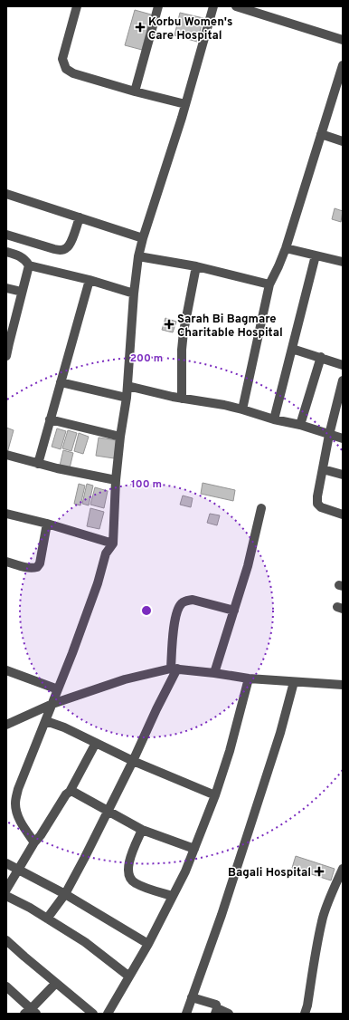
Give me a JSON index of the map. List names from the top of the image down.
{
  "places": {
    "health": ["Korbu Women's Care Hospital", "Sarah Bi Bagmare Charitable Hospital", "Bagali Hospital"]
  },
  "rings": ["200 m", "100 m"]
}
